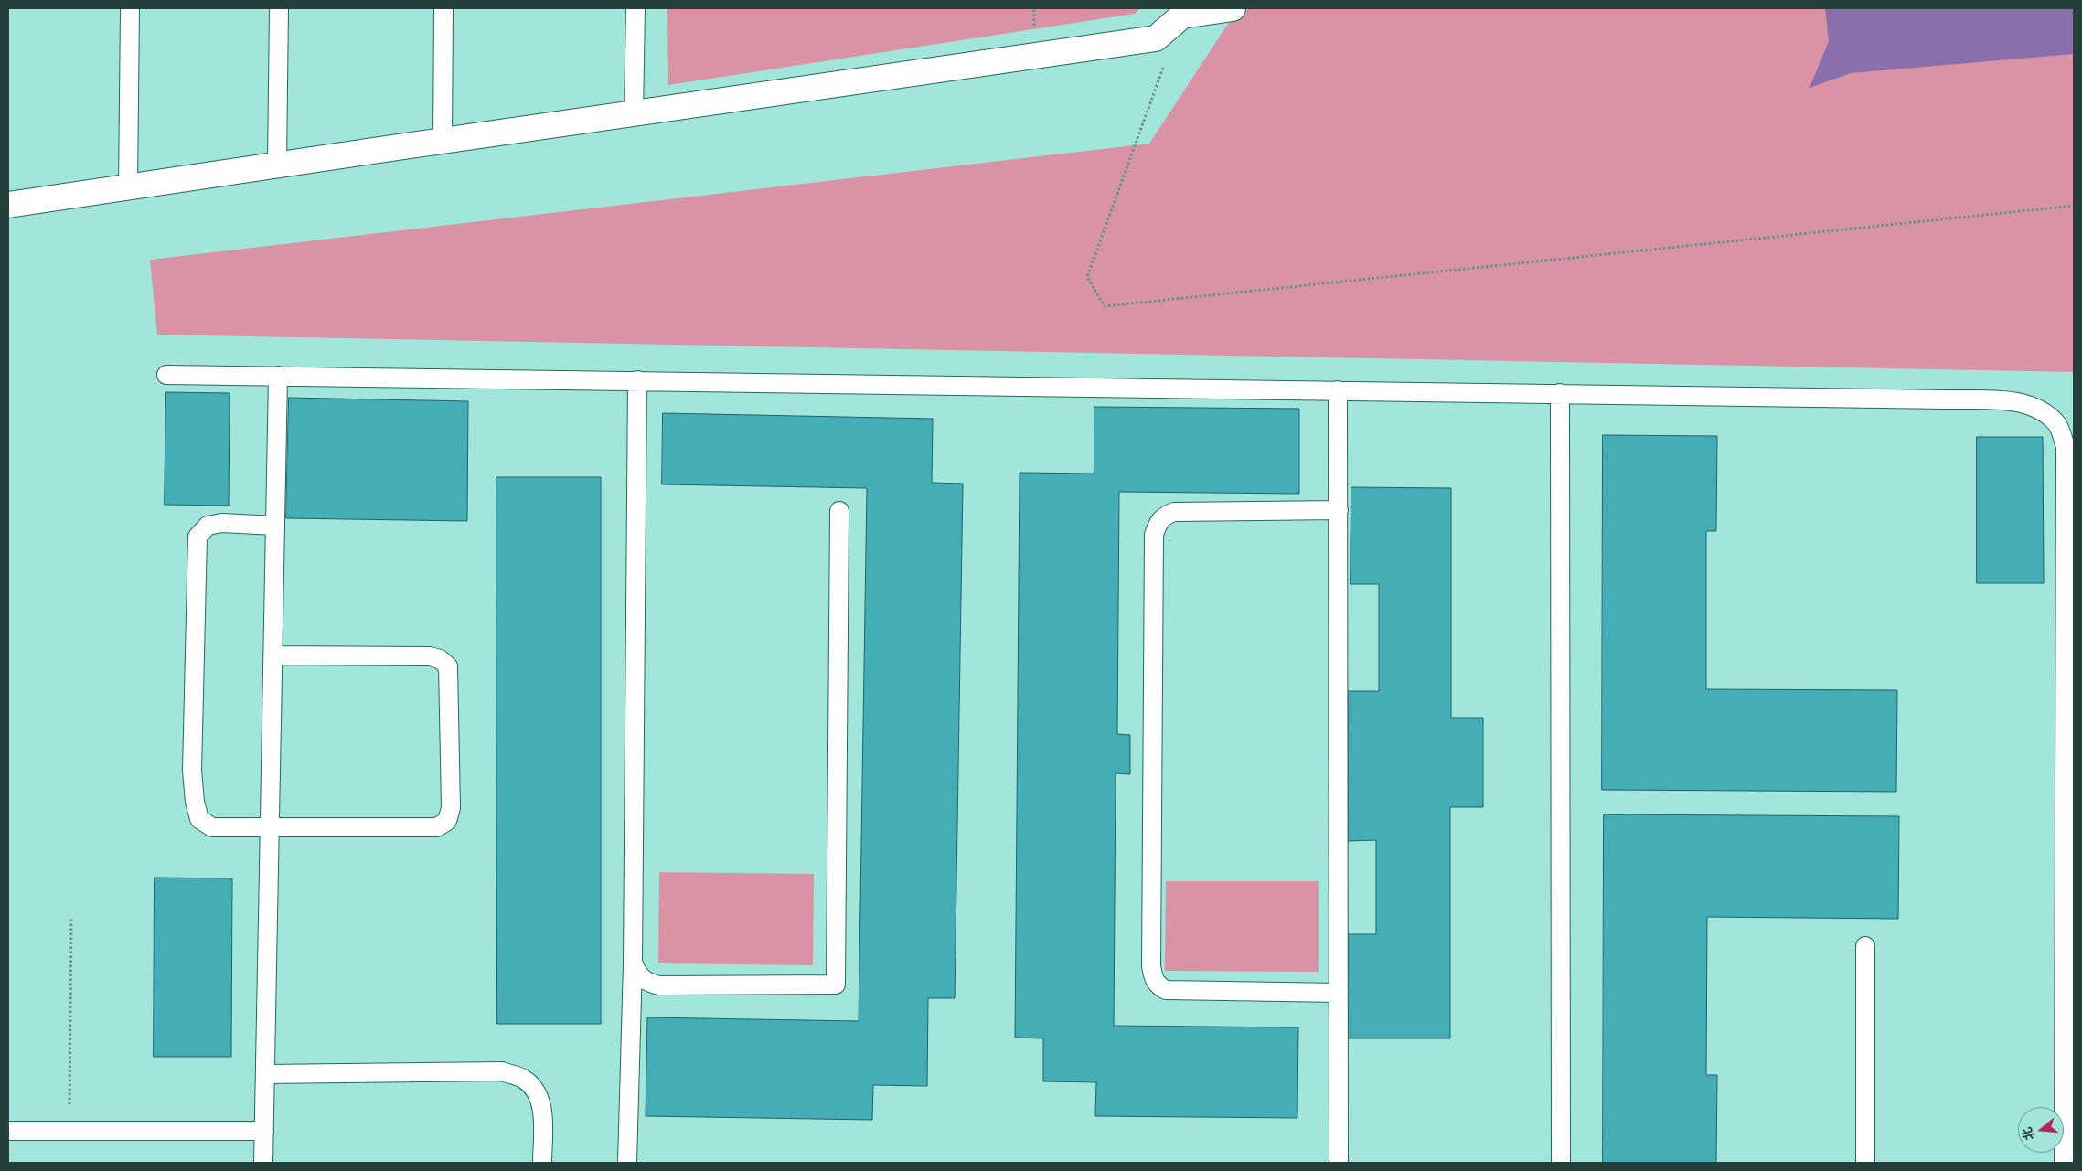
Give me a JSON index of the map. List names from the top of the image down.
{
  "north": "left"
}
